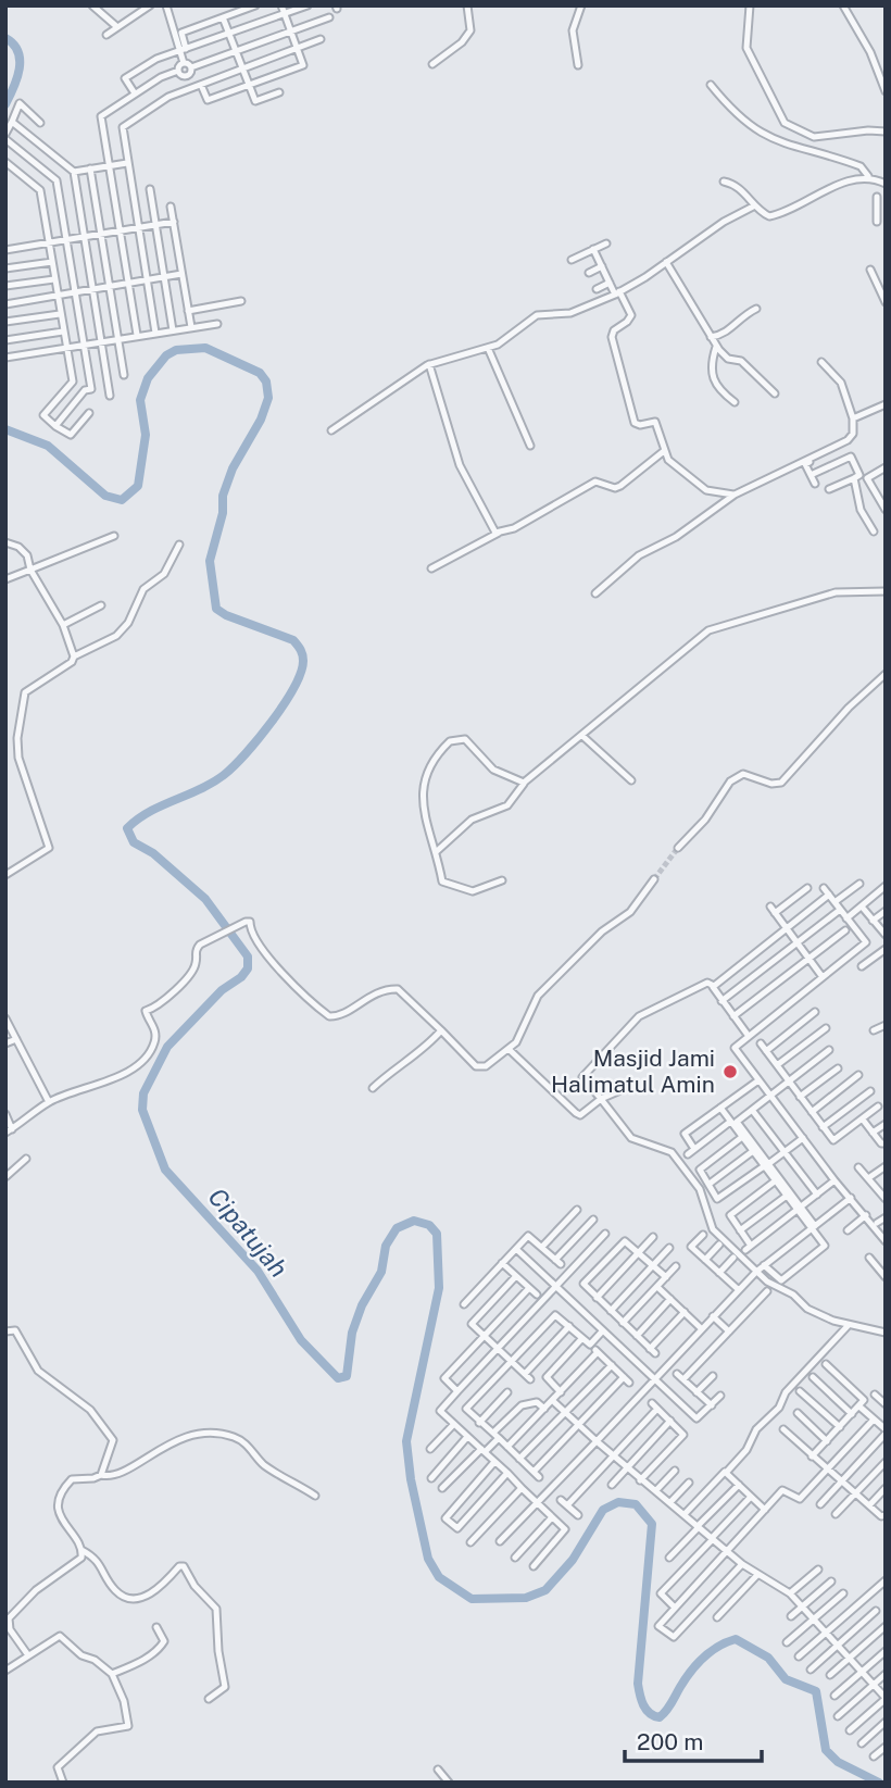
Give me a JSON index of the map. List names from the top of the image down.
{
  "water": ["Cipatujah"],
  "places": ["Masjid Jami Halimatul Amin"],
  "scale_bar": "200 m"
}
